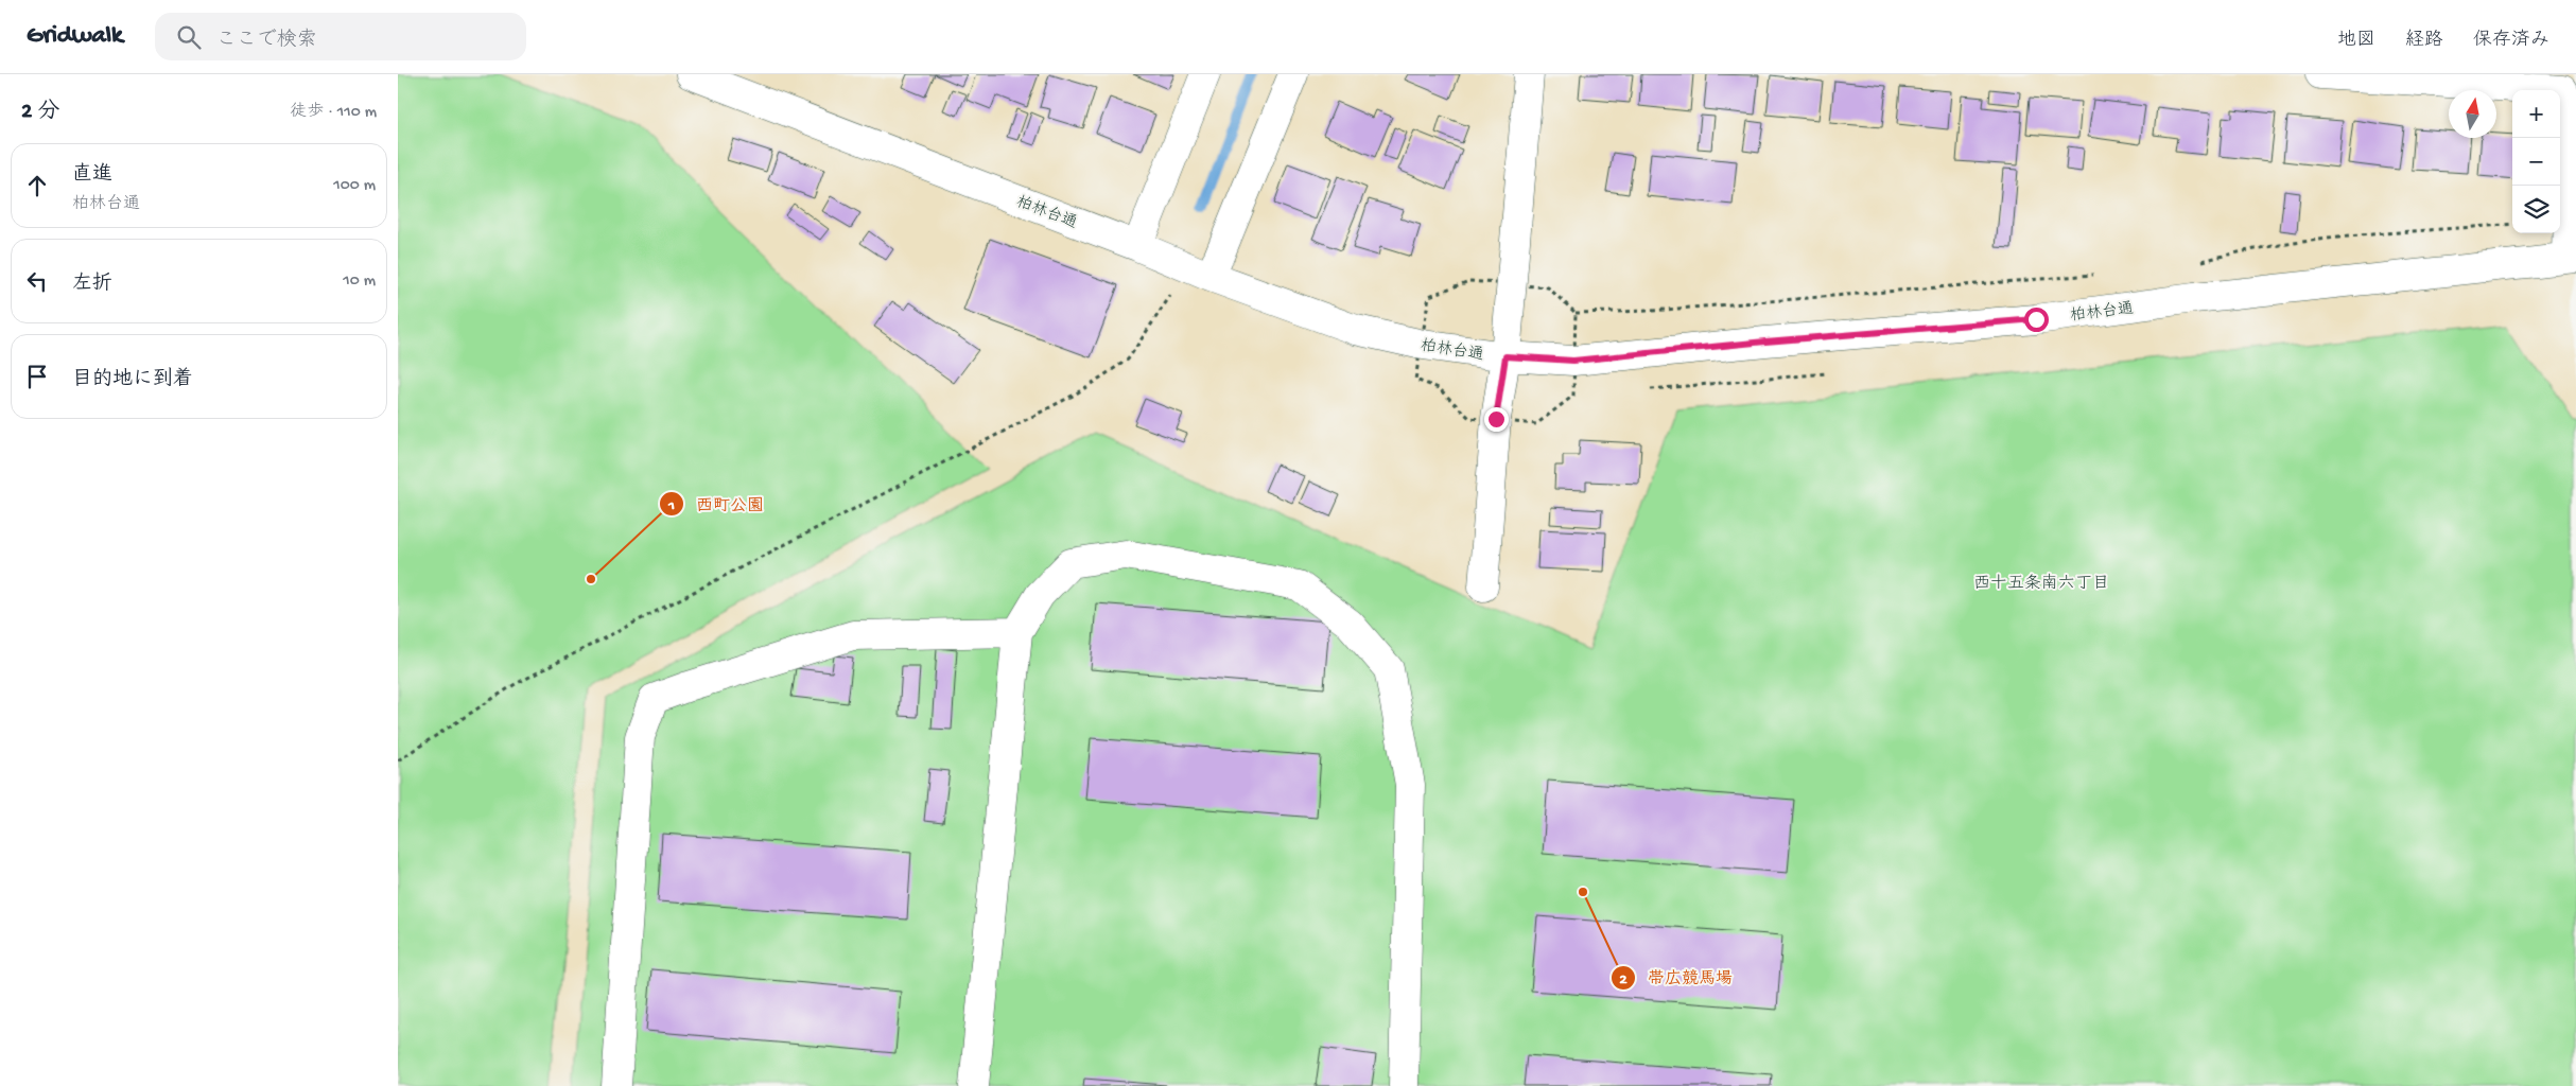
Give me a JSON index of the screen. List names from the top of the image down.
{
  "streets": {
    "street": ["柏林台通"]
  },
  "districts": ["西十五条南六丁目"],
  "places": ["西町公園", "帯広競馬場"],
  "north": "top",
  "page": {
    "header": "Gridwalk",
    "search": "ここで検索",
    "nav": ["地図", "経路", "保存済み"],
    "heading": ["2 分", "徒歩 · 110 m"],
    "map_buttons": ["+", "−"],
    "list": [
      ["直進", "柏林台通", "100 m"],
      ["左折", "10 m"],
      "目的地に到着"
    ]
  }
}
